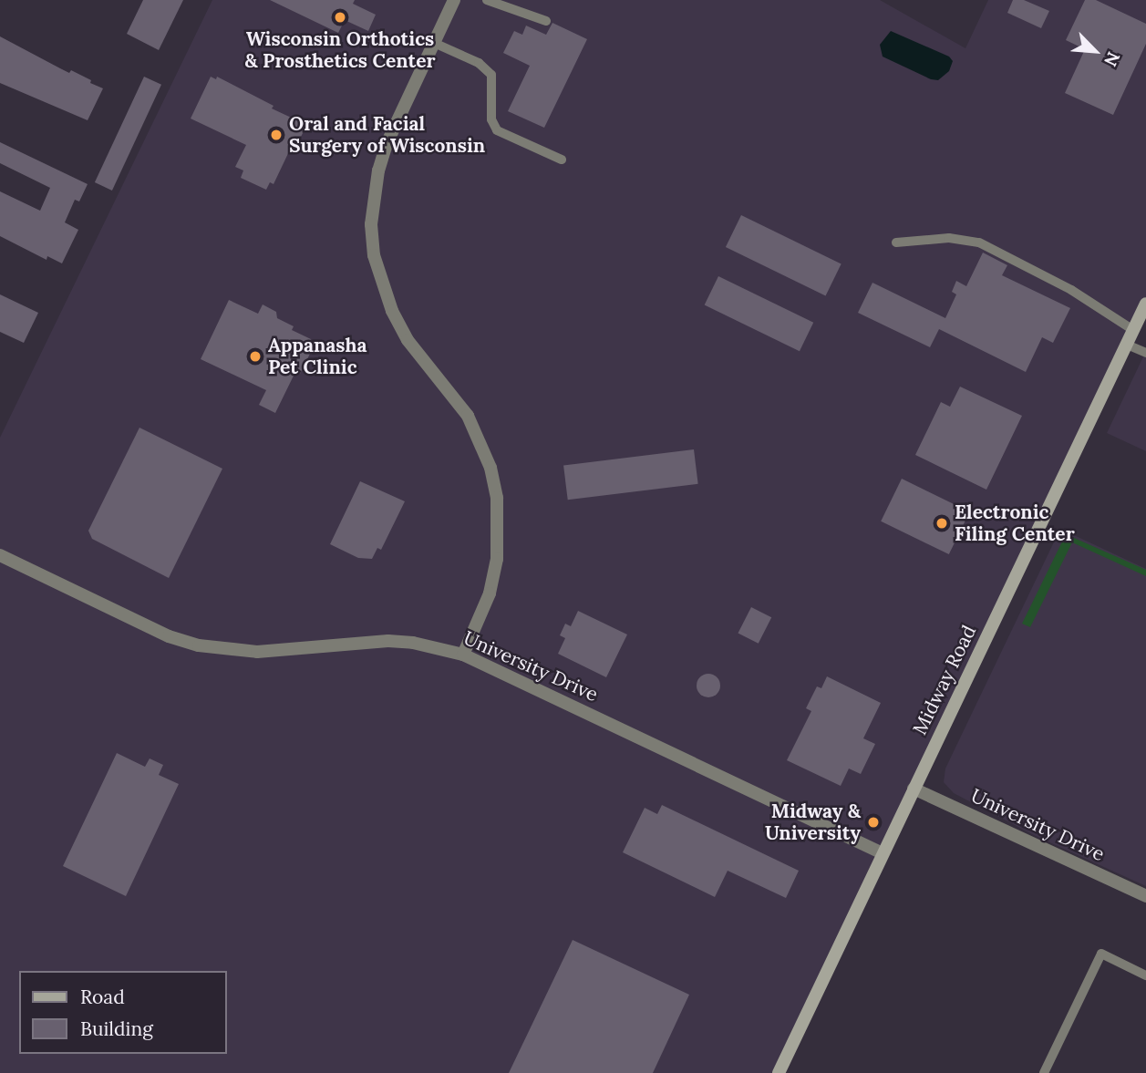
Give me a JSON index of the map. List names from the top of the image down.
{
  "streets": {
    "main road": ["Midway Road"],
    "street": ["University Drive"]
  },
  "crossings": [
    ["University Drive", "Midway Road"]
  ],
  "places": [
    "Wisconsin Orthotics & Prosthetics Center",
    "Oral and Facial Surgery of Wisconsin",
    "Appanasha Pet Clinic",
    "Electronic Filing Center",
    "Midway & University"
  ],
  "legend": ["Road", "Building"],
  "north": "bottom right"
}
